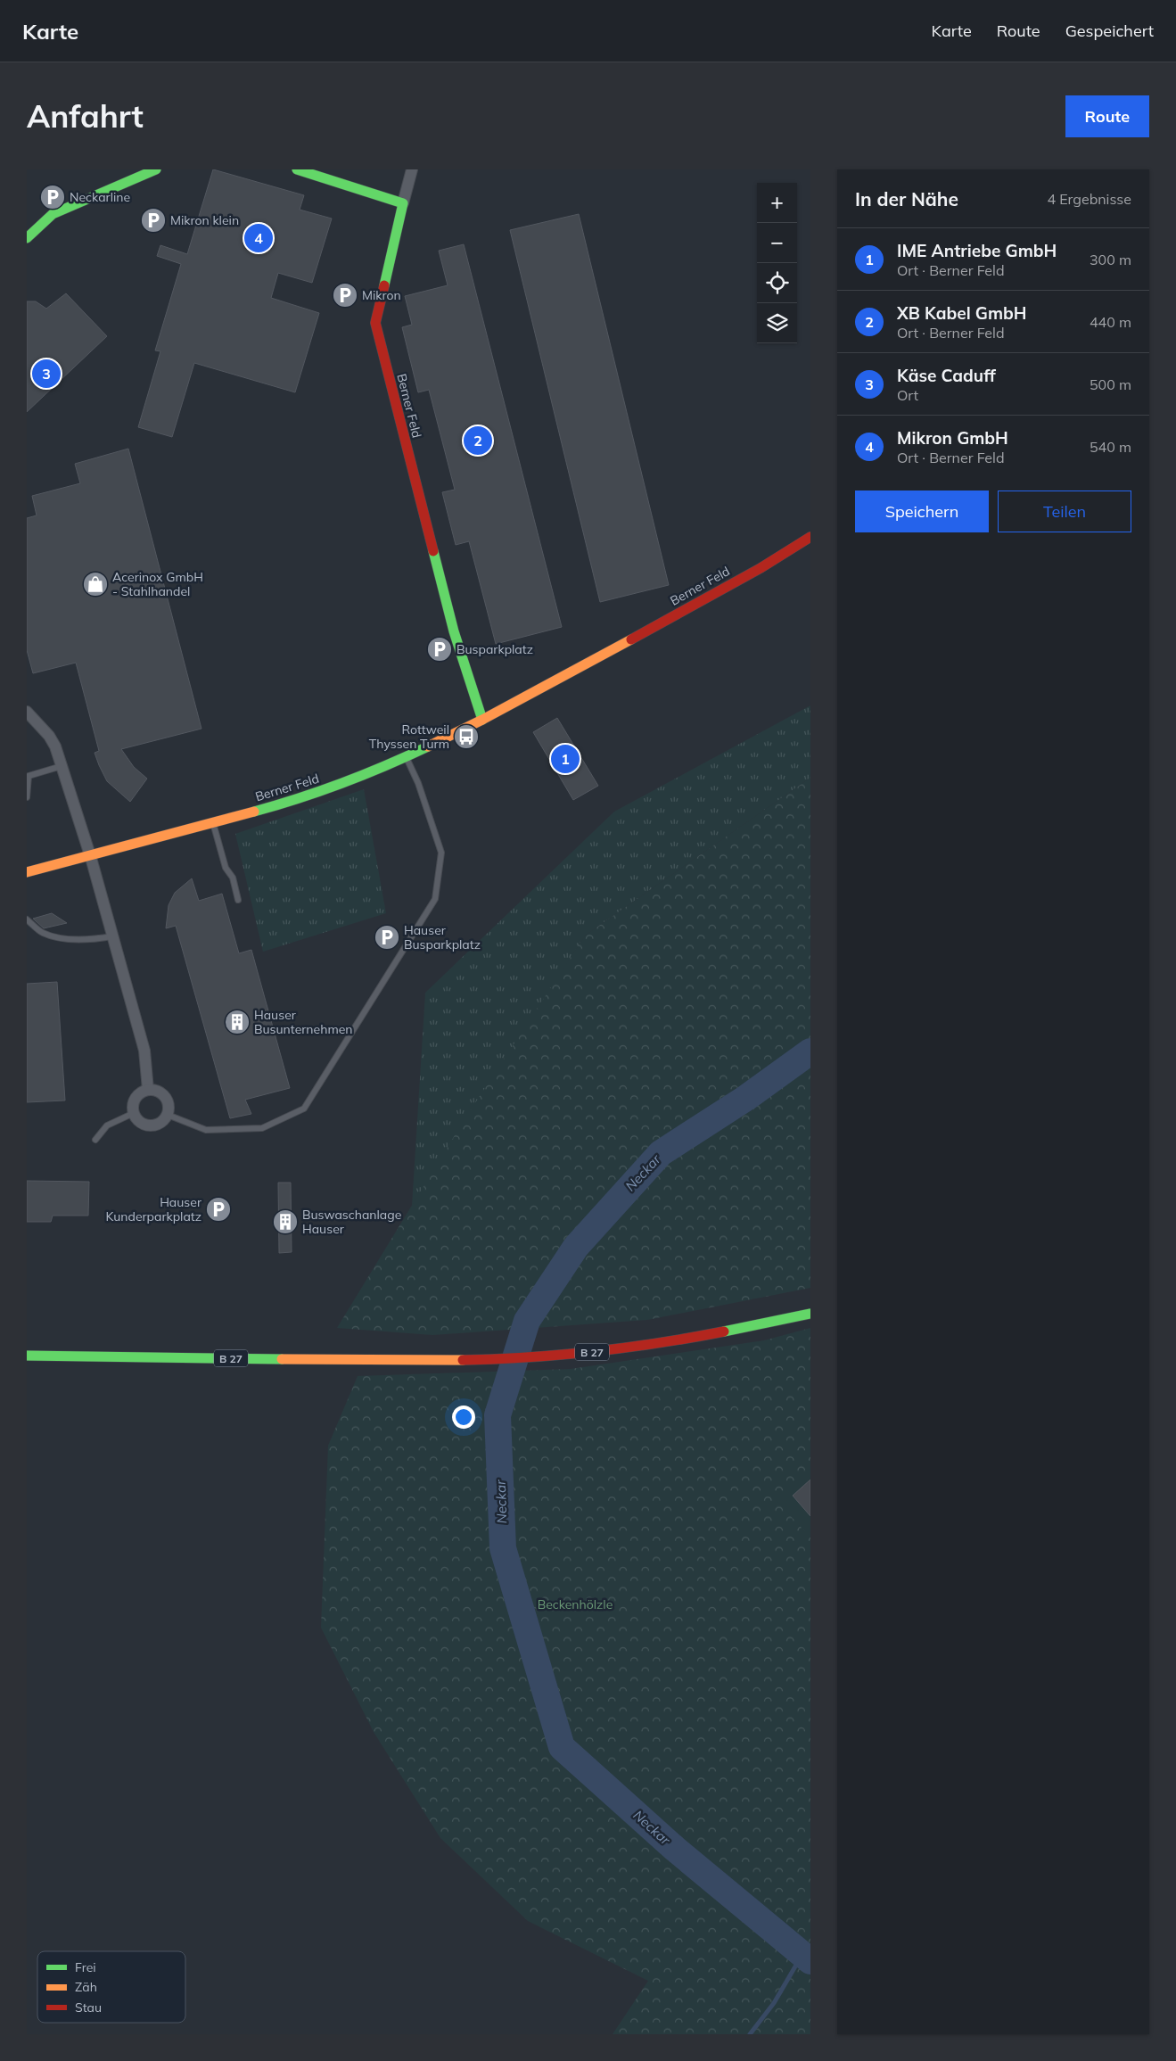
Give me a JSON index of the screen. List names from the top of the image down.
{
  "streets": {
    "street": ["Berner Feld", "B 27"]
  },
  "water": ["Neckar"],
  "parks": ["Beckenhölzle"],
  "places": {
    "parking": [
      "Neckarline",
      "Mikron klein",
      "Mikron",
      "Busparkplatz",
      "Hauser Busparkplatz",
      "Hauser Kunderparkplatz"
    ],
    "shop": ["Acerinox GmbH - Stahlhandel"],
    "bus stop": ["Rottweil Thyssen Turm"],
    "building": ["Hauser Busunternehmen", "Buswaschanlage Hauser"]
  },
  "legend": ["Frei", "Zäh", "Stau"],
  "page": {
    "header": "Karte",
    "nav": ["Karte", "Route", "Gespeichert"],
    "buttons": [
      "Route",
      ["Speichern", "Teilen"]
    ],
    "title": "Anfahrt",
    "heading": ["In der Nähe", "4 Ergebnisse"],
    "map_buttons": ["+", "−"],
    "pins": [
      "4",
      "3",
      "2",
      "1"
    ],
    "list": [
      {
        "mark": "1",
        "name": "IME Antriebe GmbH",
        "note": "Ort · Berner Feld",
        "value": "300 m"
      },
      {
        "mark": "2",
        "name": "XB Kabel GmbH",
        "note": "Ort · Berner Feld",
        "value": "440 m"
      },
      {
        "mark": "3",
        "name": "Käse Caduff",
        "note": "Ort",
        "value": "500 m"
      },
      {
        "mark": "4",
        "name": "Mikron GmbH",
        "note": "Ort · Berner Feld",
        "value": "540 m"
      }
    ]
  }
}
